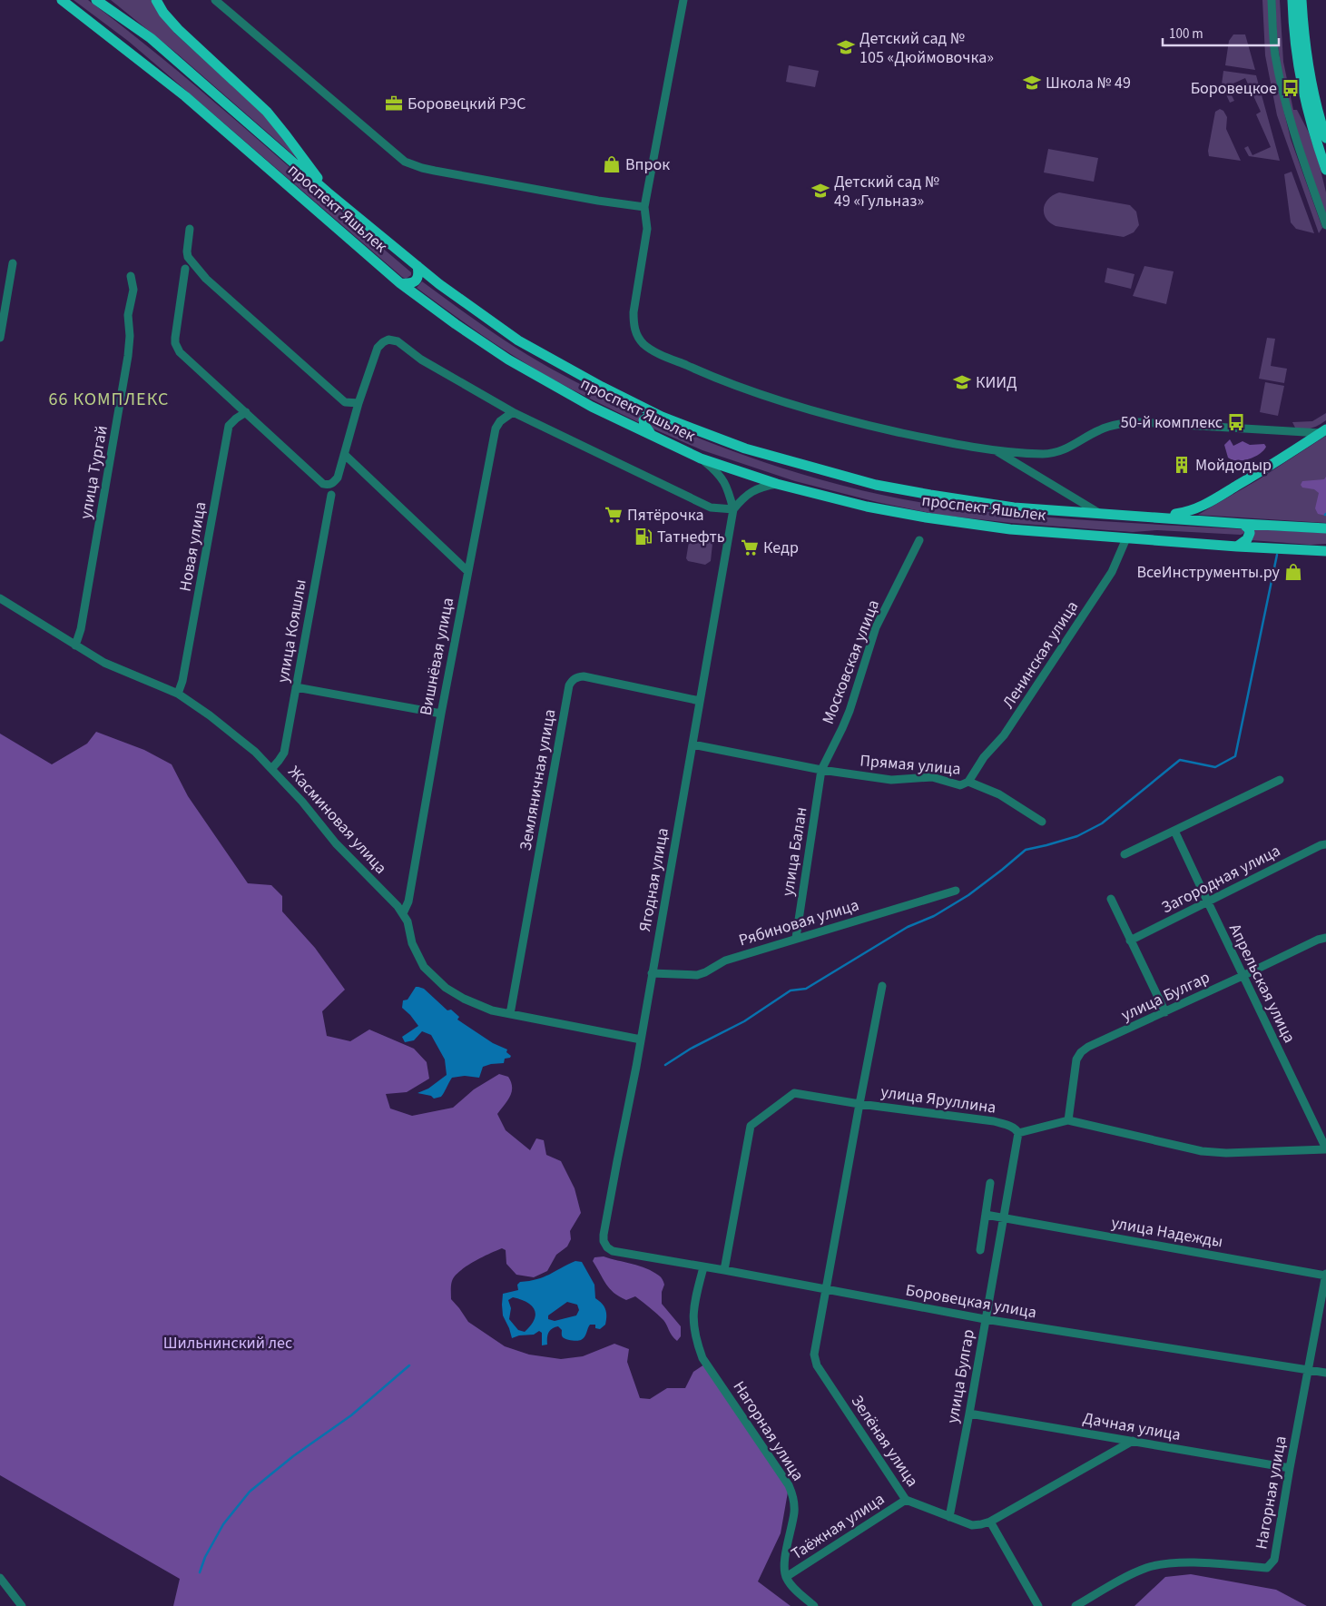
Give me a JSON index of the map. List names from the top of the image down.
{
  "streets": {
    "main road": ["проспект Яшьлек"],
    "street": [
      "улица Тургай",
      "Новая улица",
      "улица Кояшлы",
      "Ленинская улица",
      "Вишнёвая улица",
      "Московская улица",
      "Прямая улица",
      "Земляничная улица",
      "Жасминовая улица",
      "улица Балан",
      "Загородная улица",
      "Ягодная улица",
      "Рябиновая улица",
      "Апрельская улица",
      "улица Булгар",
      "улица Яруллина",
      "улица Надежды",
      "Боровецкая улица",
      "Дачная улица",
      "Нагорная улица",
      "Зелёная улица",
      "Таёжная улица"
    ]
  },
  "crossings": [
    ["проспект Яшьлек", "Ленинская улица"],
    ["улица Тургай", "Жасминовая улица"],
    ["Новая улица", "Жасминовая улица"],
    ["улица Кояшлы", "Жасминовая улица"],
    ["Ленинская улица", "Прямая улица"],
    ["Вишнёвая улица", "Жасминовая улица"],
    ["Московская улица", "Прямая улица"],
    ["Московская улица", "улица Балан"],
    ["Прямая улица", "улица Балан"],
    ["Прямая улица", "Ягодная улица"],
    ["Земляничная улица", "Жасминовая улица"],
    ["Земляничная улица", "Ягодная улица"],
    ["Жасминовая улица", "Ягодная улица"],
    ["улица Балан", "Рябиновая улица"],
    ["Загородная улица", "Апрельская улица"],
    ["Ягодная улица", "Рябиновая улица"],
    ["Ягодная улица", "Боровецкая улица"],
    ["Апрельская улица", "улица Булгар"],
    ["улица Булгар", "улица Яруллина"],
    ["улица Булгар", "улица Надежды"],
    ["улица Булгар", "Боровецкая улица"],
    ["улица Булгар", "Дачная улица"],
    ["улица Булгар", "Зелёная улица"],
    ["улица Яруллина", "Боровецкая улица"],
    ["улица Яруллина", "Зелёная улица"],
    ["улица Надежды", "Нагорная улица"],
    ["Боровецкая улица", "Нагорная улица"],
    ["Боровецкая улица", "Зелёная улица"],
    ["Дачная улица", "Нагорная улица"],
    ["Дачная улица", "Зелёная улица"],
    ["Нагорная улица", "Таёжная улица"],
    ["Зелёная улица", "Таёжная улица"]
  ],
  "districts": ["66 КОМПЛЕКС"],
  "parks": ["Шильнинский лес"],
  "places": {
    "school or university": [
      "Детский сад № 105 «Дюймовочка»",
      "Школа № 49",
      "Детский сад № 49 «Гульназ»",
      "КИИД"
    ],
    "bus stop": ["Боровецкое", "50-й комплекс"],
    "office": ["Боровецкий РЭС"],
    "shop": ["Впрок", "ВсеИнструменты.ру"],
    "building": ["Мойдодыр"],
    "supermarket": ["Пятёрочка", "Кедр"],
    "fuel station": ["Татнефть"]
  },
  "scale_bar": "100 m"
}
